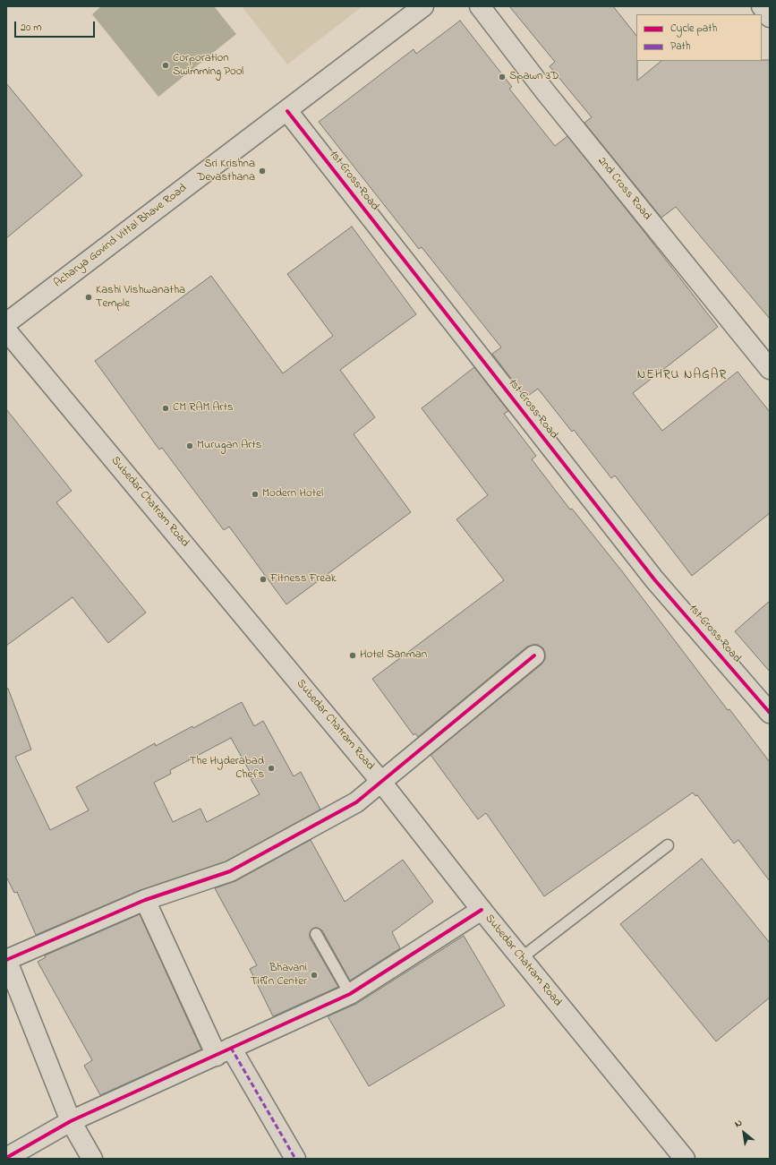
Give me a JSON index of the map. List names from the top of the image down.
{
  "streets": {
    "street": [
      "1st Cross Road",
      "2nd Cross Road",
      "Acharya Govind Vittal Bhave Road",
      "Subedar Chatram Road"
    ]
  },
  "crossings": [
    ["1st Cross Road", "Acharya Govind Vittal Bhave Road"]
  ],
  "districts": ["NEHRU NAGAR"],
  "places": [
    "Corporation Swimming Pool",
    "Spawn 3D",
    "Sri Krishna Devasthana",
    "Kashi Vishwanatha Temple",
    "CM RAM Arts",
    "Murugan Arts",
    "Modern Hotel",
    "Fitness Freak",
    "Hotel Sanman",
    "The Hyderabad Chefs",
    "Bhavani Tiffin Center"
  ],
  "legend": ["Cycle path", "Path"],
  "scale_bar": "20 m",
  "north": "top left"
}
